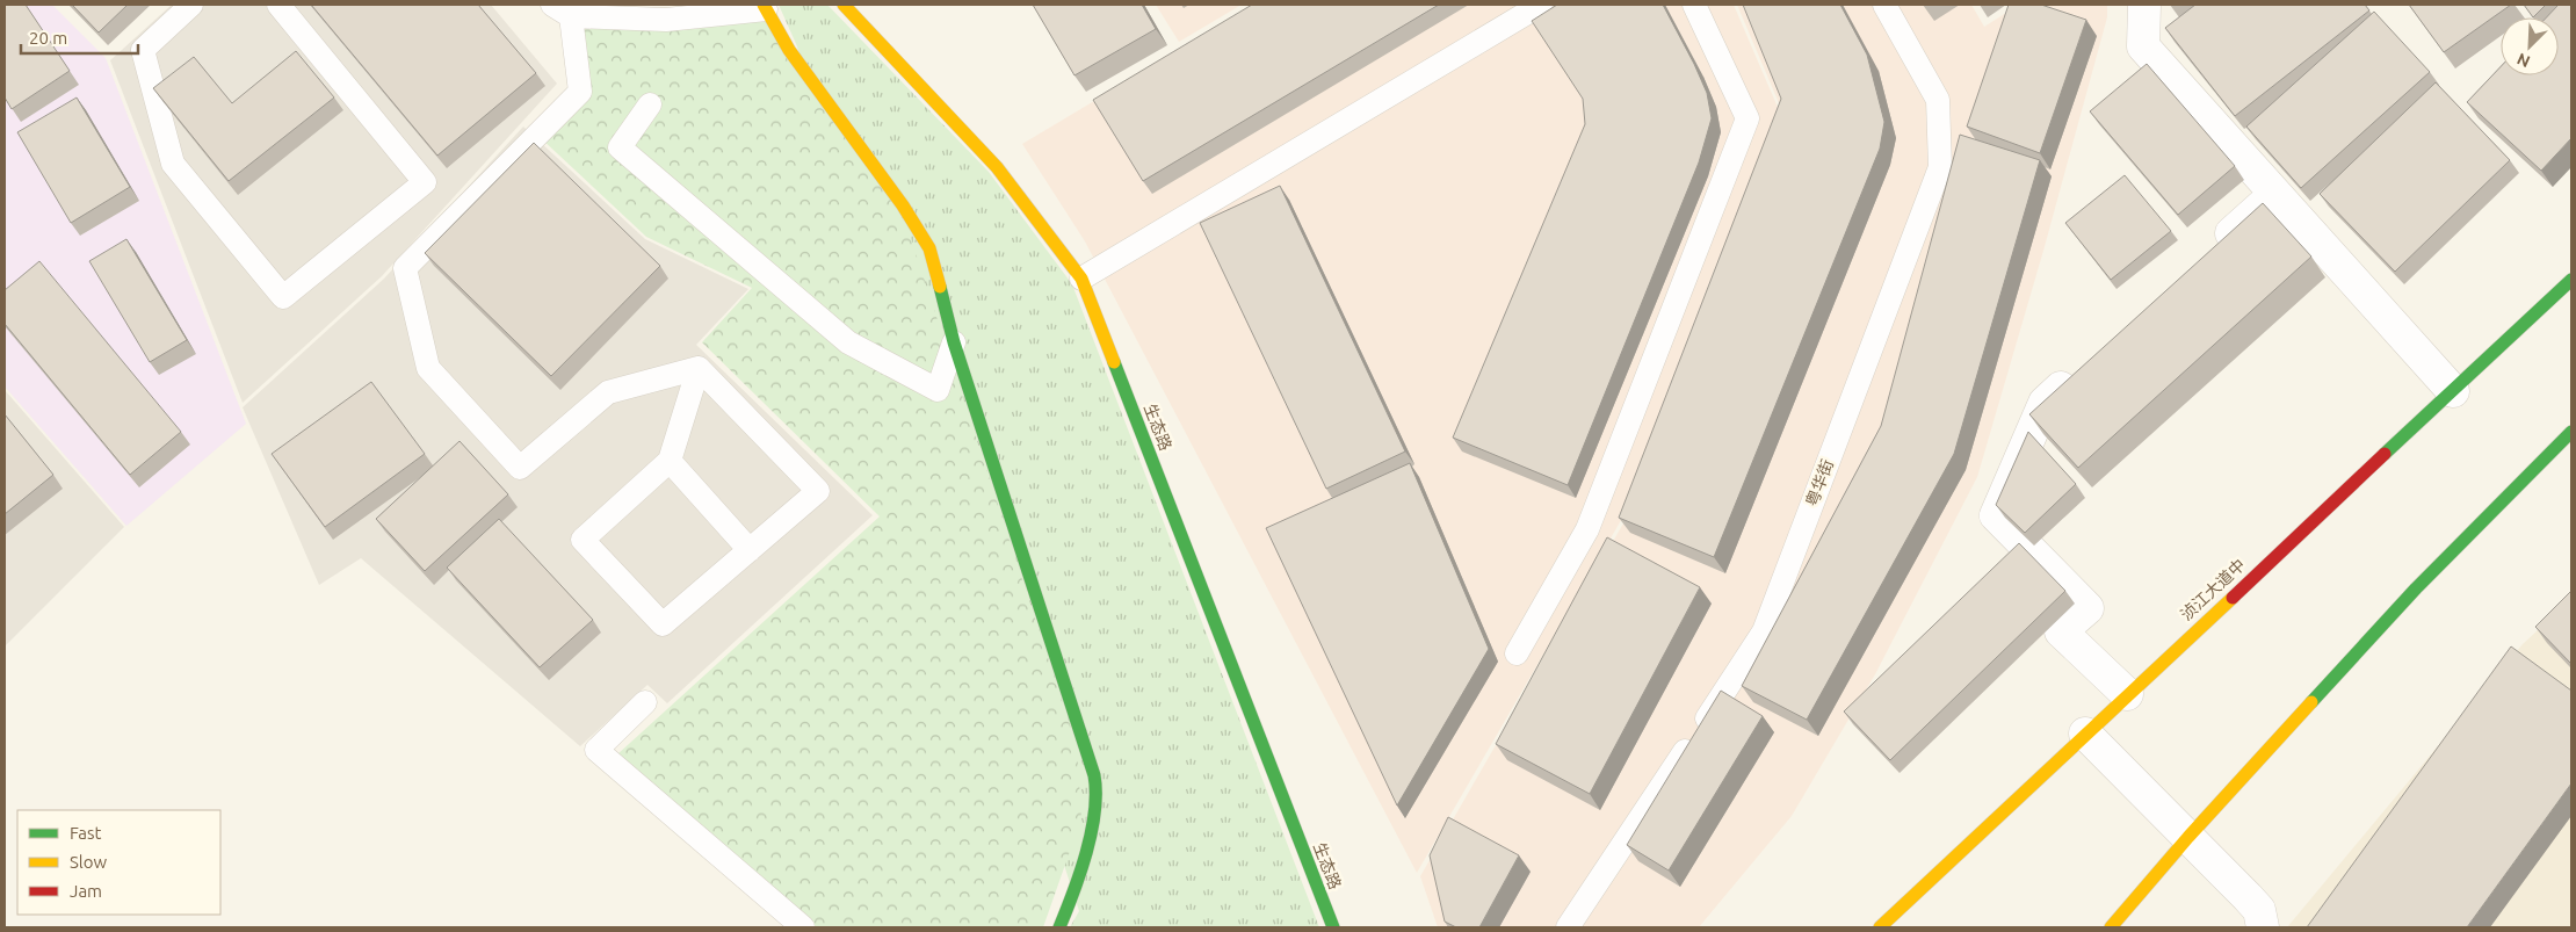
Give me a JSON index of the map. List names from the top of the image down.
{
  "streets": {
    "street": ["生态路", "浈江大道中"],
    "lane": ["粤华街"]
  },
  "legend": ["Fast", "Slow", "Jam"],
  "scale_bar": "20 m",
  "north": "bottom left"
}
